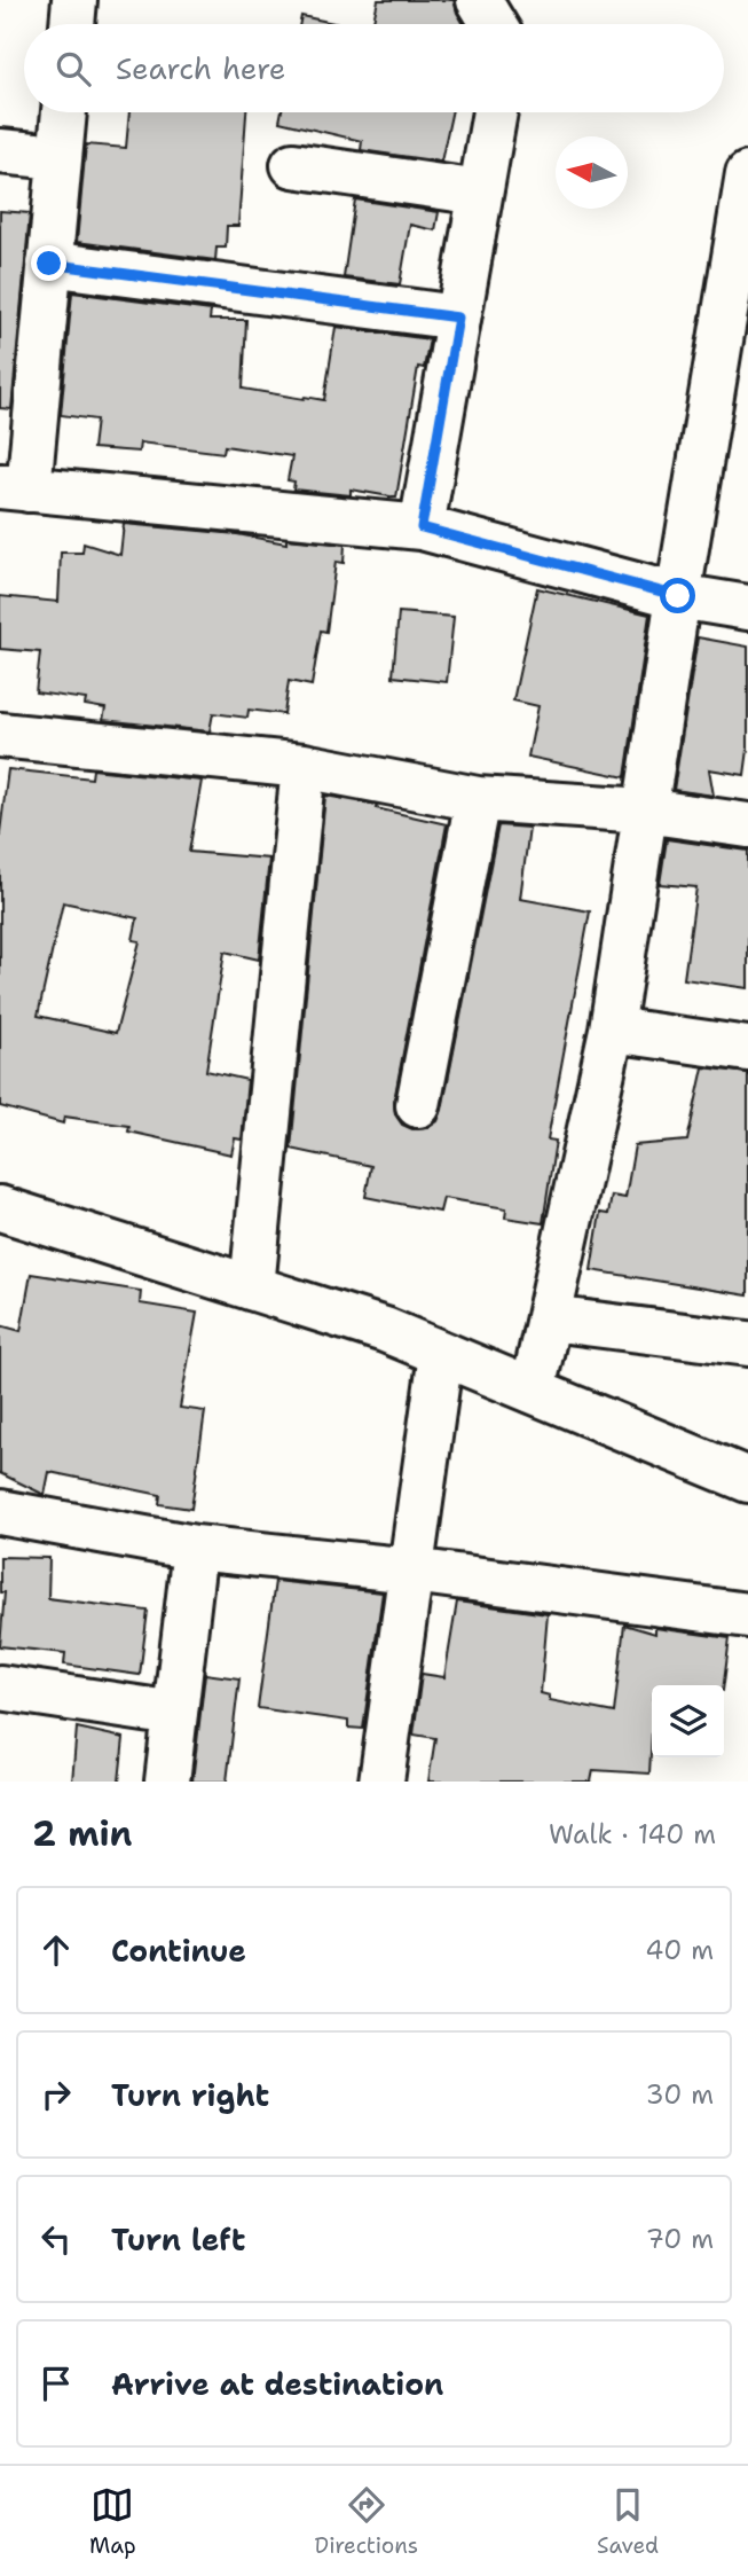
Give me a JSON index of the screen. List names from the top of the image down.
{
  "north": "left",
  "page": {
    "search": "Search here",
    "heading": ["2 min", "Walk · 140 m"],
    "list": [
      ["Continue", "40 m"],
      ["Turn right", "30 m"],
      ["Turn left", "70 m"],
      "Arrive at destination"
    ],
    "nav": ["Map", "Directions", "Saved"]
  }
}
